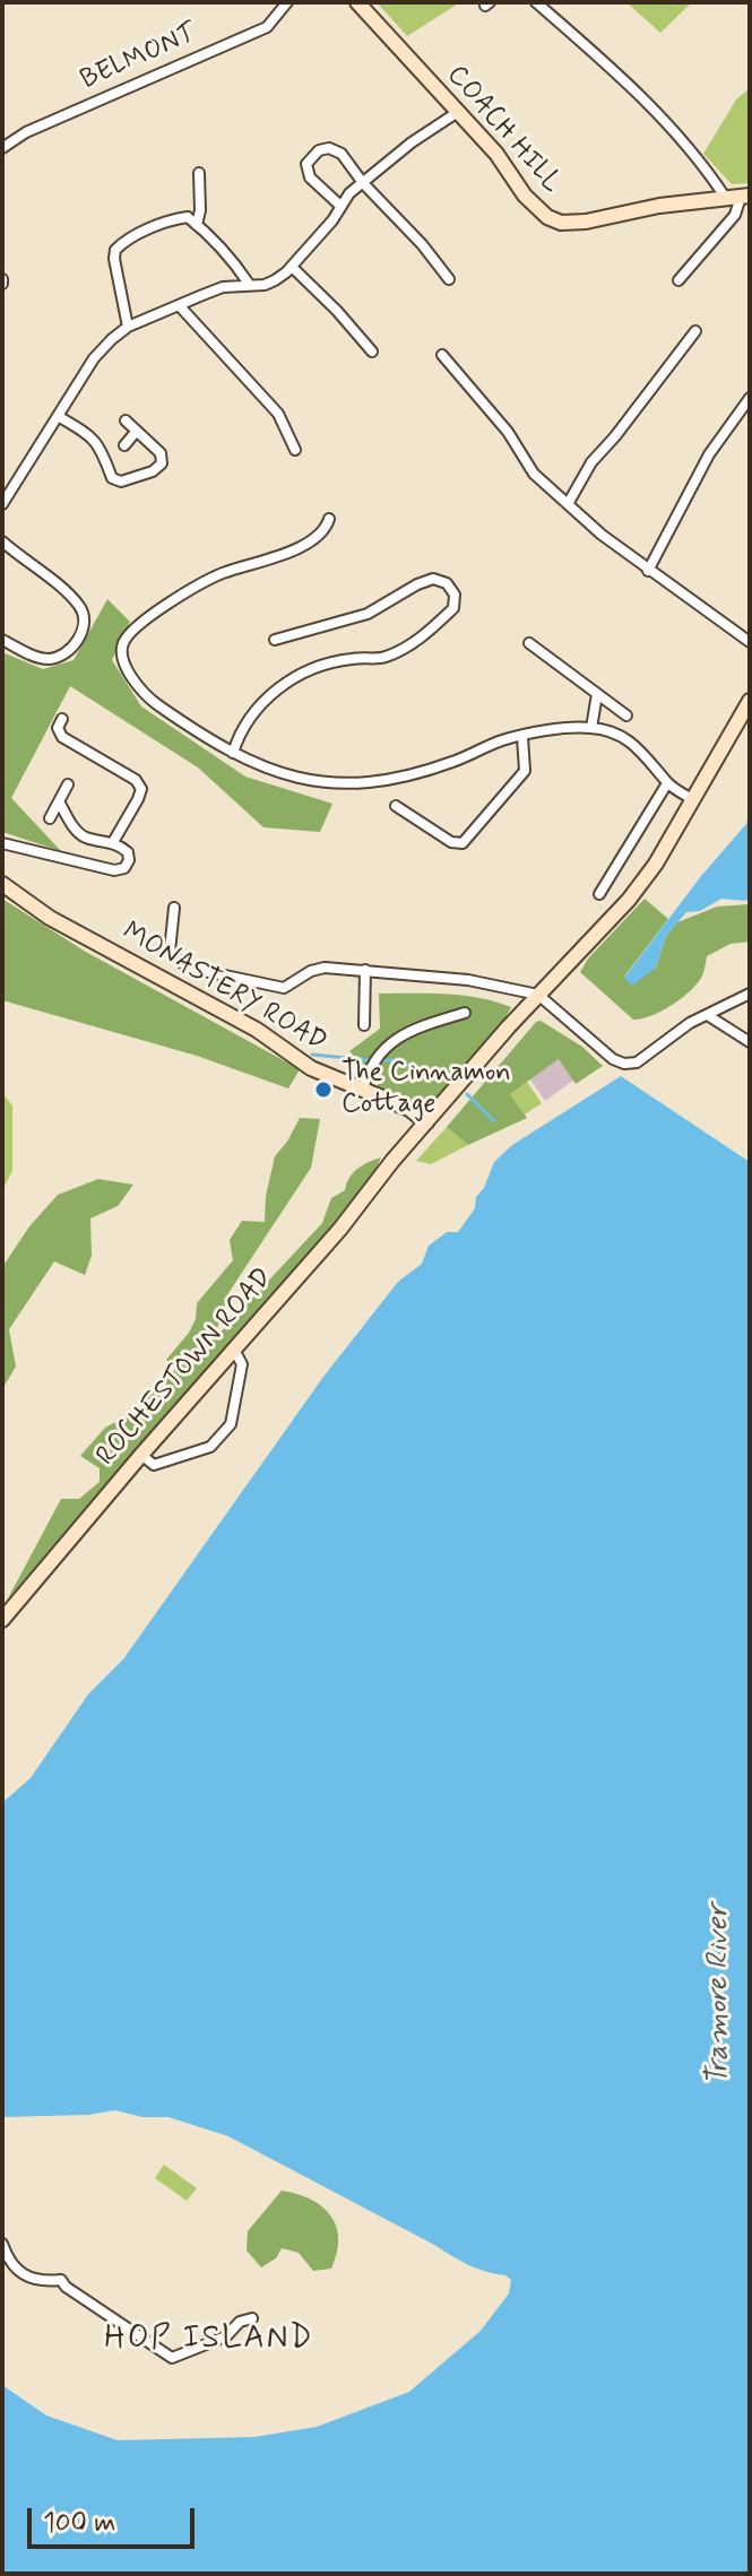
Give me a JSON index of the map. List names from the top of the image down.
{
  "streets": {
    "main road": ["COACH HILL", "MONASTERY ROAD", "ROCHESTOWN ROAD"],
    "street": ["BELMONT"]
  },
  "crossings": [
    ["MONASTERY ROAD", "ROCHESTOWN ROAD"]
  ],
  "districts": ["HOP ISLAND"],
  "water": ["Tramore River"],
  "places": ["The Cinnamon Cottage"],
  "scale_bar": "100 m"
}
